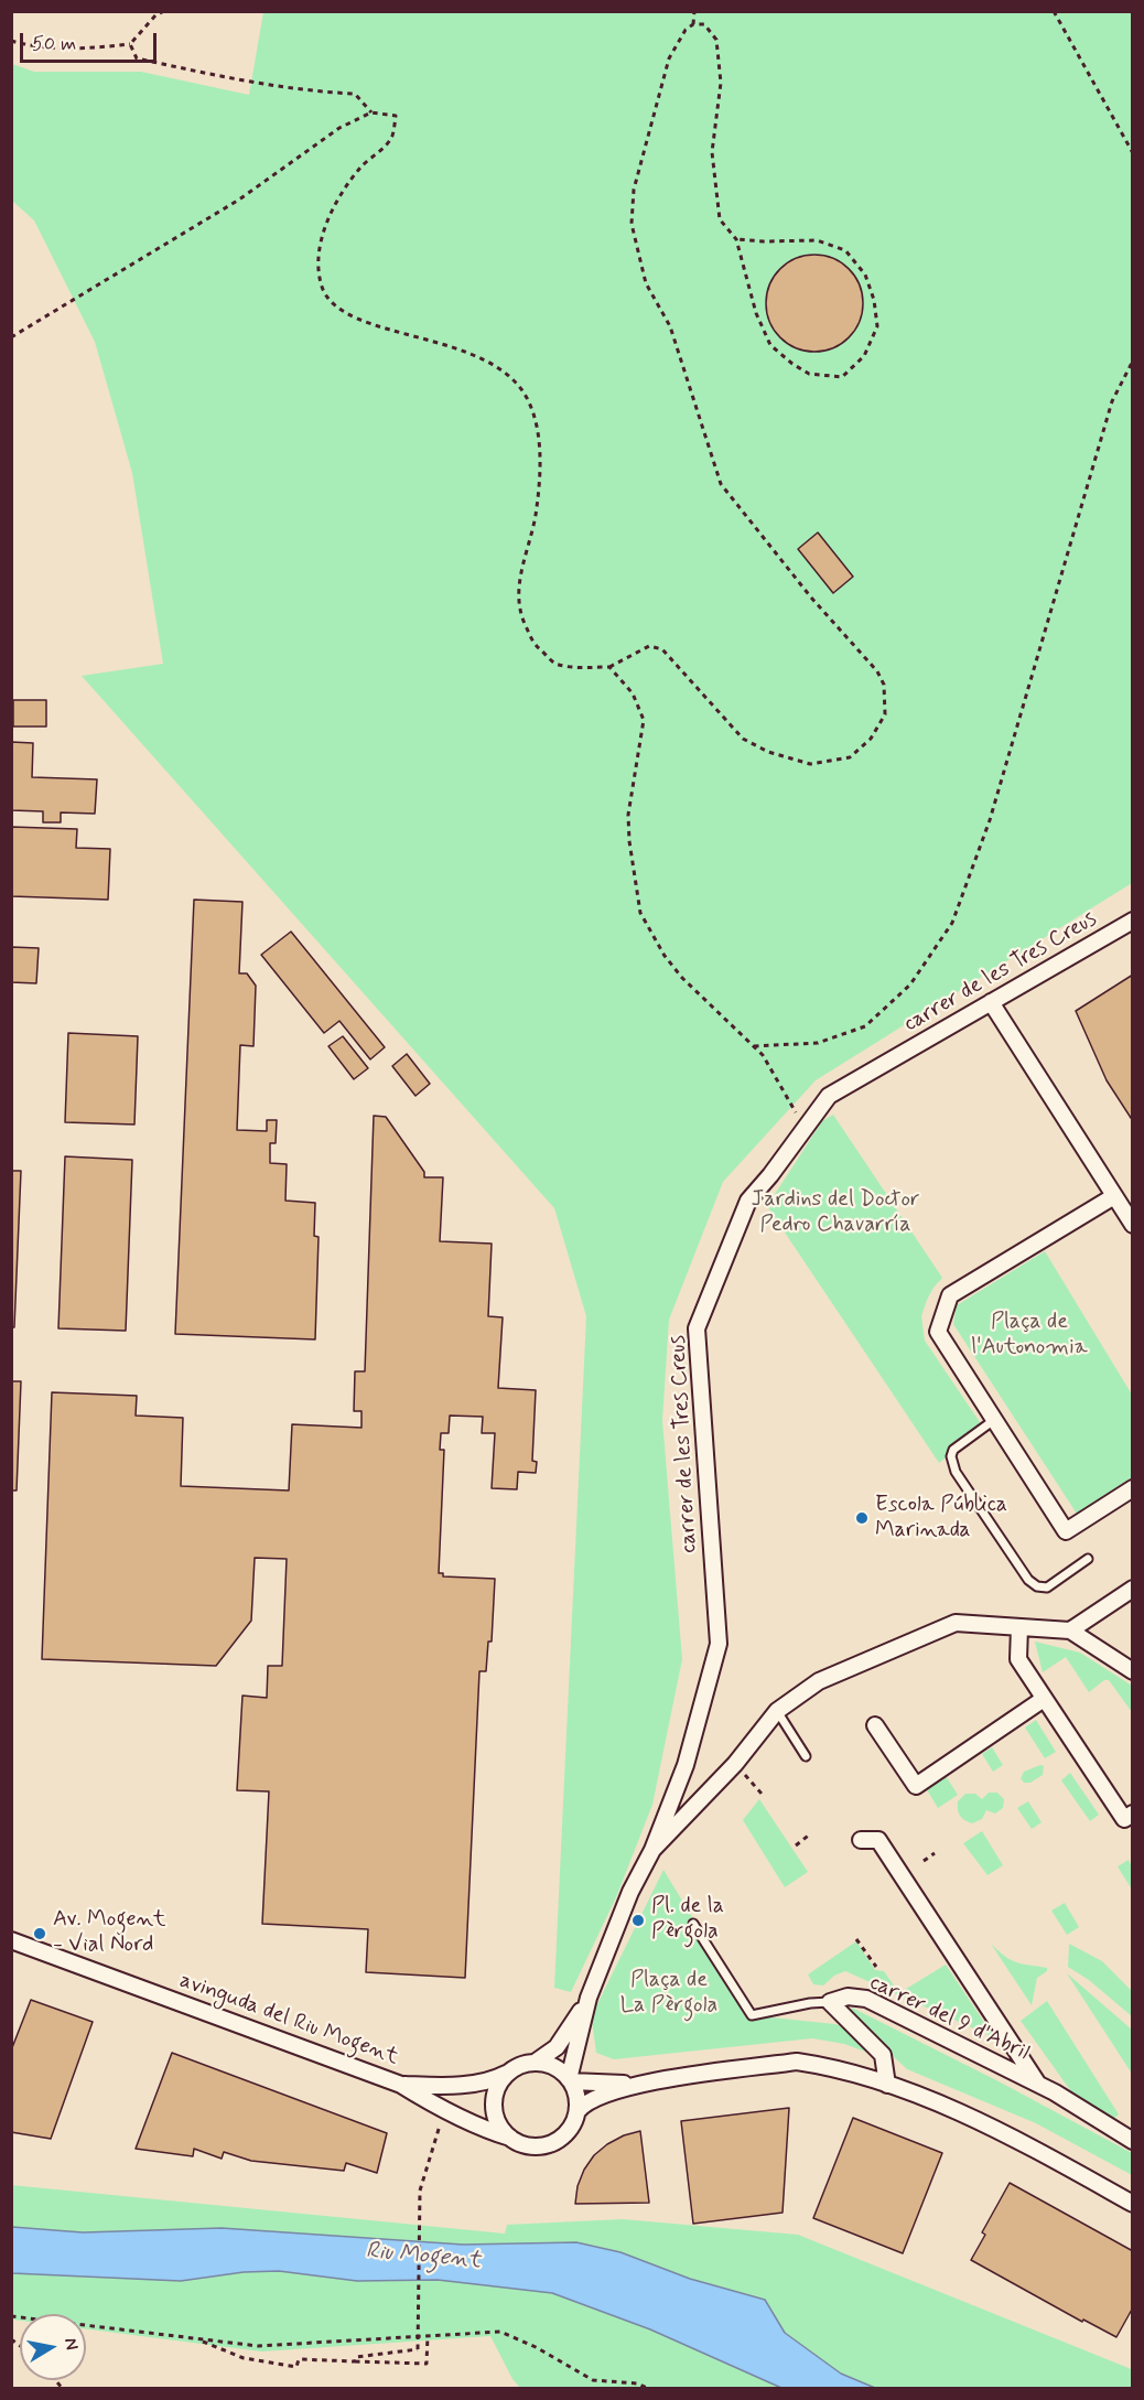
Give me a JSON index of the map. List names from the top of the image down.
{
  "streets": {
    "street": ["carrer de les Tres Creus", "carrer del 9 d'Abril", "avinguda del Riu Mogent"]
  },
  "water": ["Riu Mogent"],
  "parks": ["Jardins del Doctor Pedro Chavarría", "Plaça de l'Autonomia", "Plaça de La Pèrgola"],
  "places": ["Escola Pública Marinada", "Pl. de la Pèrgola", "Av. Mogent - Vial Nord"],
  "scale_bar": "50 m",
  "north": "right"
}
